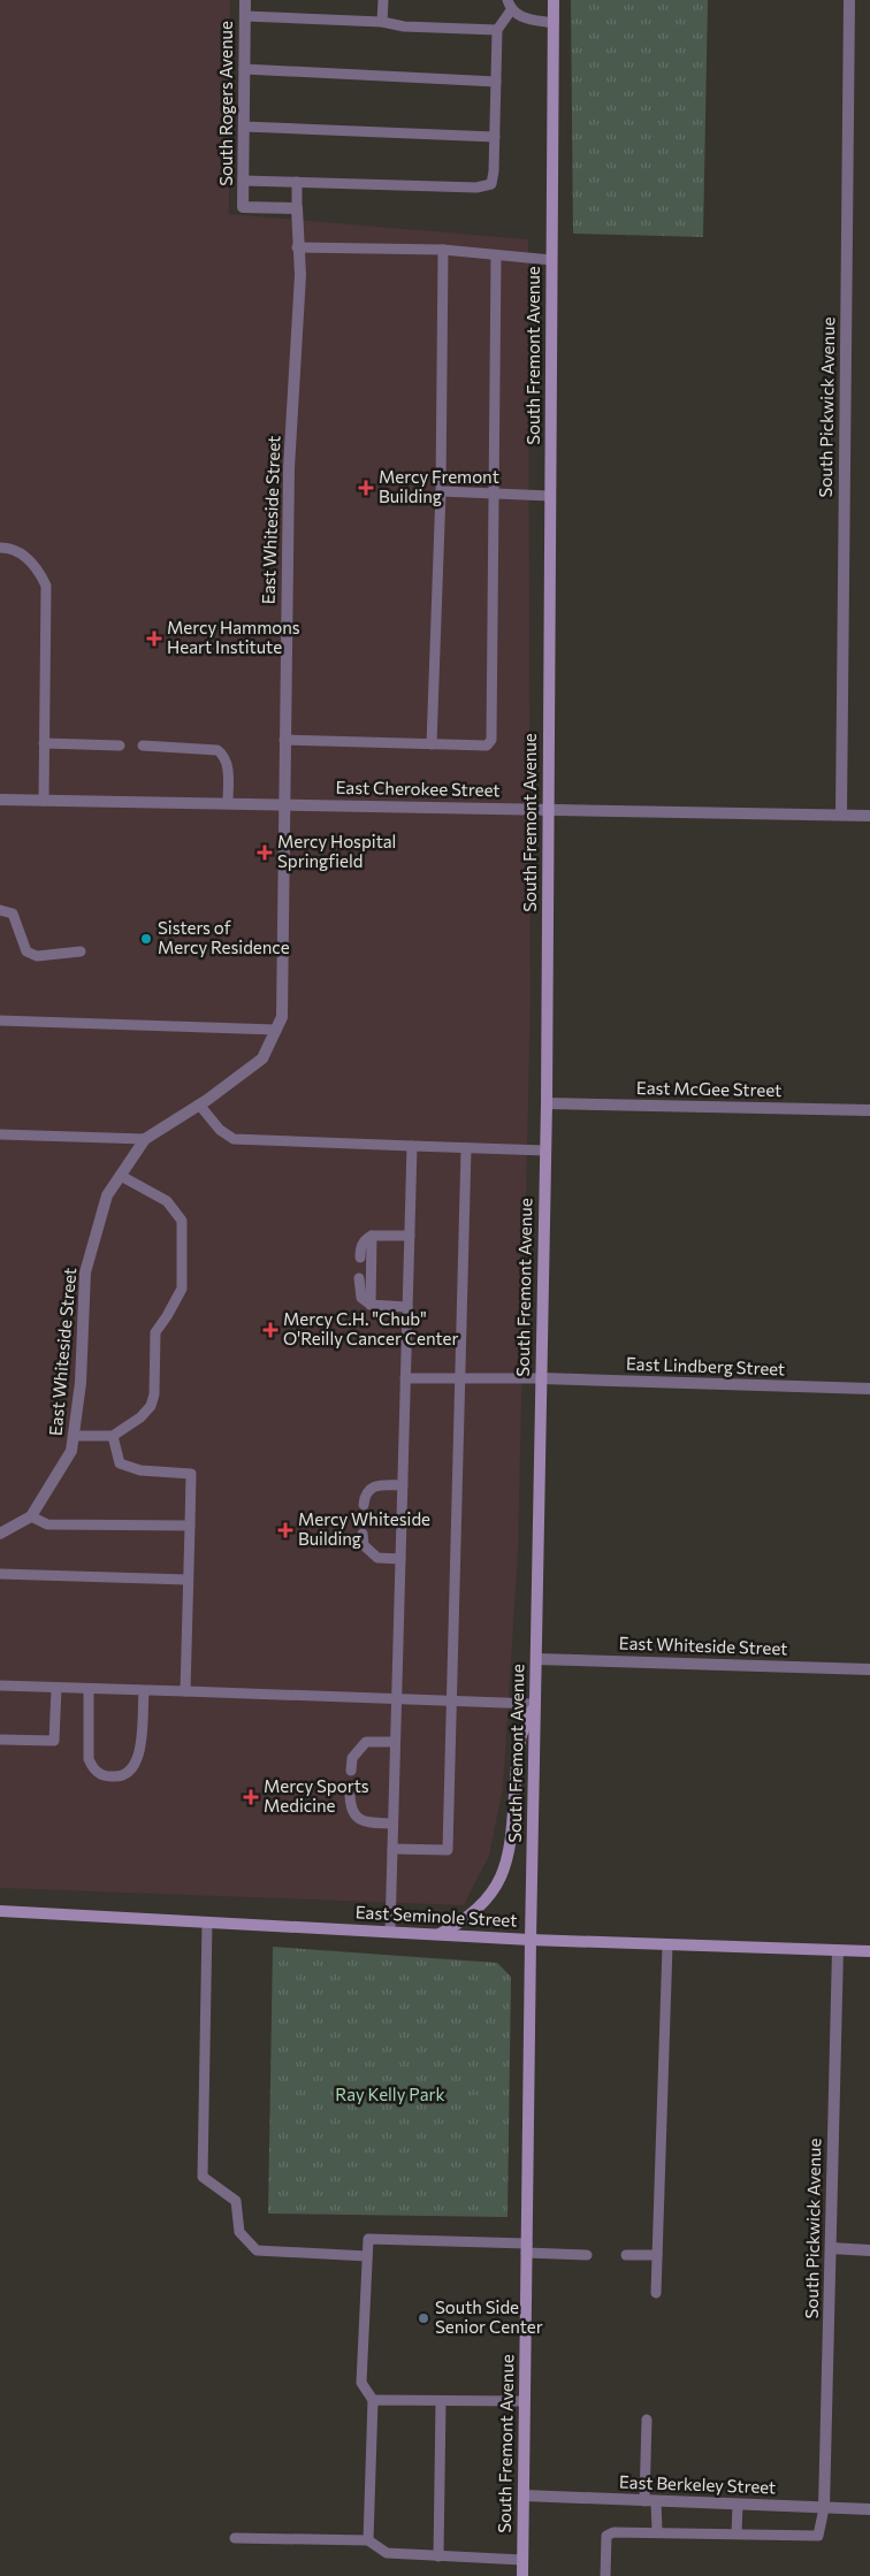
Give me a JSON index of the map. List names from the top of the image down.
{
  "streets": {
    "main road": ["South Fremont Avenue", "East Seminole Street"],
    "street": [
      "South Rogers Avenue",
      "South Pickwick Avenue",
      "East Whiteside Street",
      "East Cherokee Street",
      "East McGee Street",
      "East Lindberg Street",
      "East Berkeley Street"
    ]
  },
  "crossings": [
    ["South Rogers Avenue", "East Whiteside Street"],
    ["South Fremont Avenue", "East Whiteside Street"],
    ["South Fremont Avenue", "East Cherokee Street"],
    ["South Fremont Avenue", "East McGee Street"],
    ["South Fremont Avenue", "East Lindberg Street"],
    ["South Fremont Avenue", "East Seminole Street"],
    ["South Fremont Avenue", "East Berkeley Street"],
    ["South Pickwick Avenue", "East Cherokee Street"],
    ["South Pickwick Avenue", "East Seminole Street"],
    ["South Pickwick Avenue", "East Berkeley Street"],
    ["East Whiteside Street", "East Cherokee Street"]
  ],
  "parks": ["Ray Kelly Park"],
  "places": {
    "health": [
      "Mercy Fremont Building",
      "Mercy Hammons Heart Institute",
      "Mercy Hospital Springfield",
      "Mercy C.H. \"Chub\" O'Reilly Cancer Center",
      "Mercy Whiteside Building",
      "Mercy Sports Medicine"
    ],
    "other": ["Sisters of Mercy Residence", "South Side Senior Center"]
  }
}
